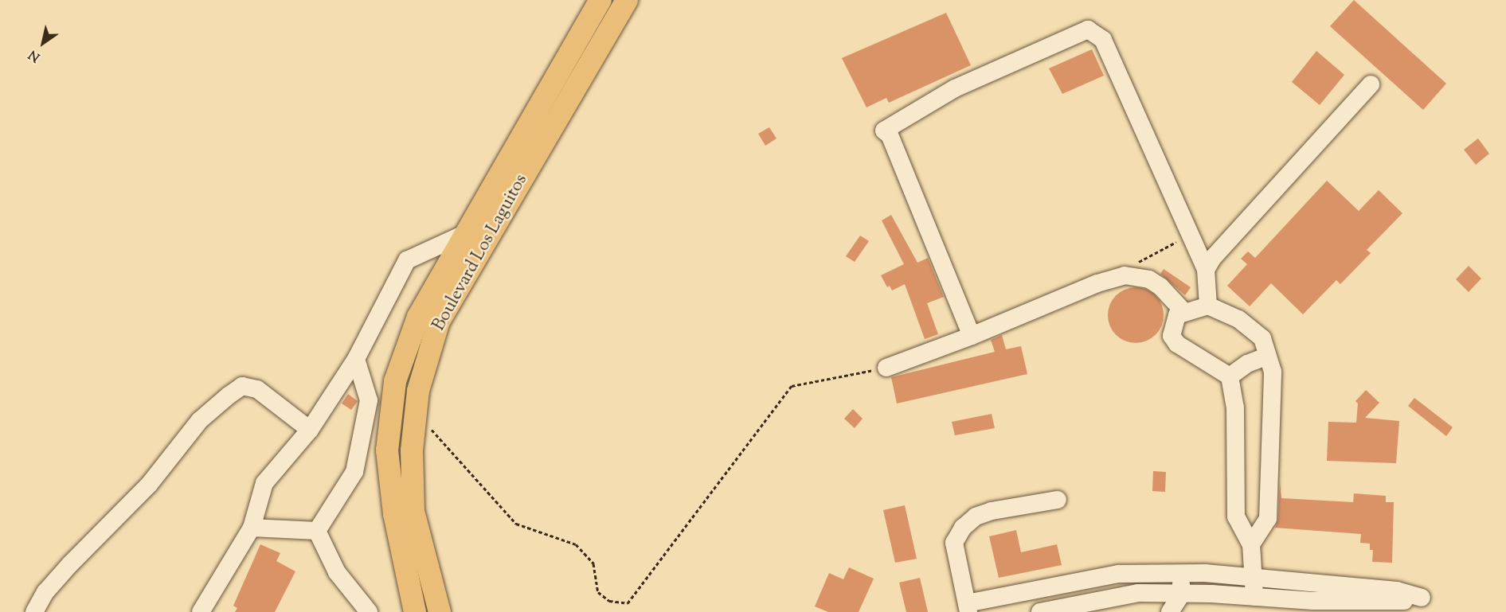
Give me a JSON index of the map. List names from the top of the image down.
{
  "streets": {
    "main road": ["Boulevard Los Laguitos"]
  },
  "north": "bottom left"
}
